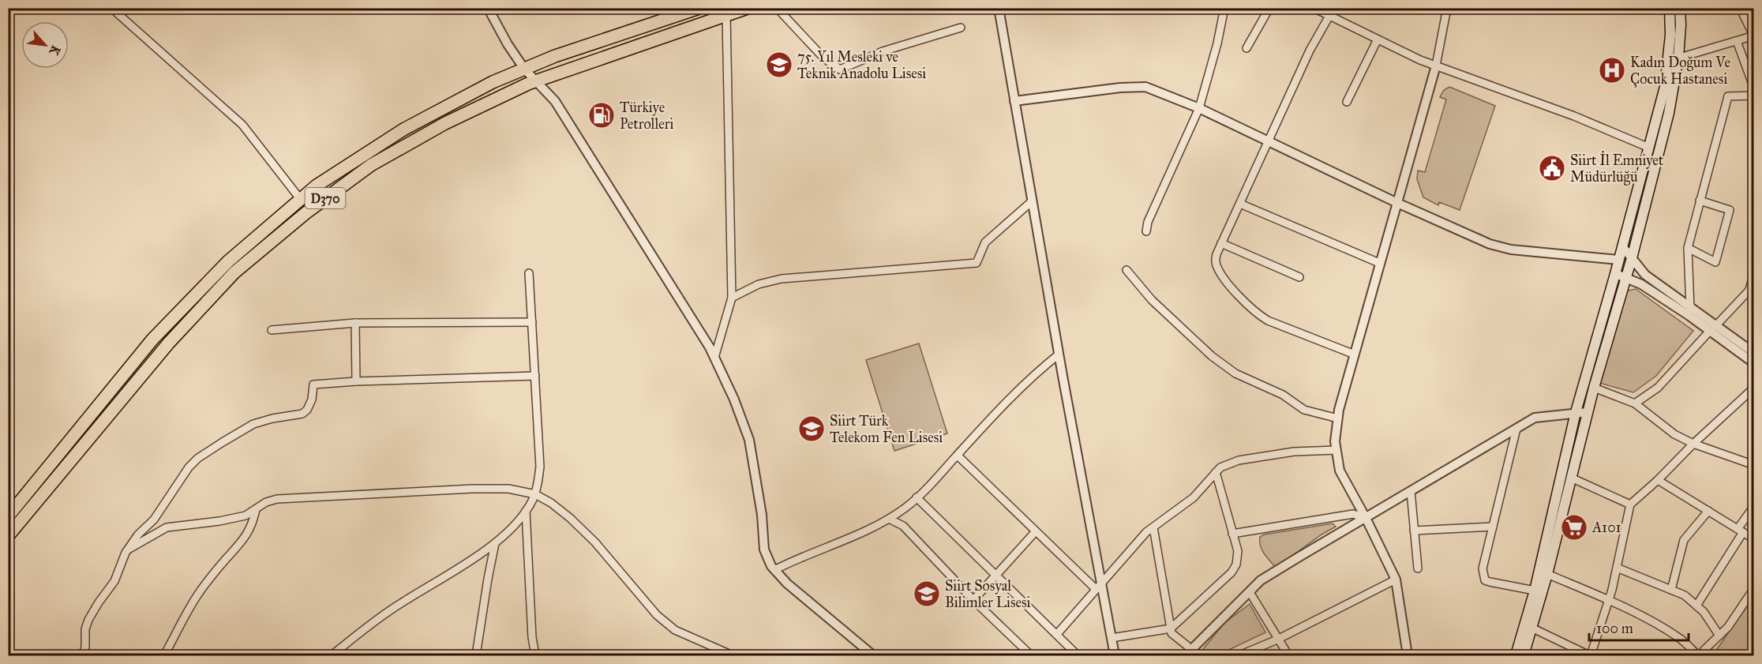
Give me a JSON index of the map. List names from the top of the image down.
{
  "streets": {
    "highway": ["D370"]
  },
  "places": {
    "school or university": ["75. Yıl Mesleki ve Teknik Anadolu Lisesi", "Siirt Türk Telekom Fen Lisesi", "Siirt Sosyal Bilimler Lisesi"],
    "hospital": ["Kadın Doğum Ve Çocuk Hastanesi"],
    "fuel station": ["Türkiye Petrolleri"],
    "public building": ["Siirt İl Emniyet Müdürlüğü"],
    "supermarket": ["A101"]
  },
  "scale_bar": "100 m",
  "north": "bottom right"
}
